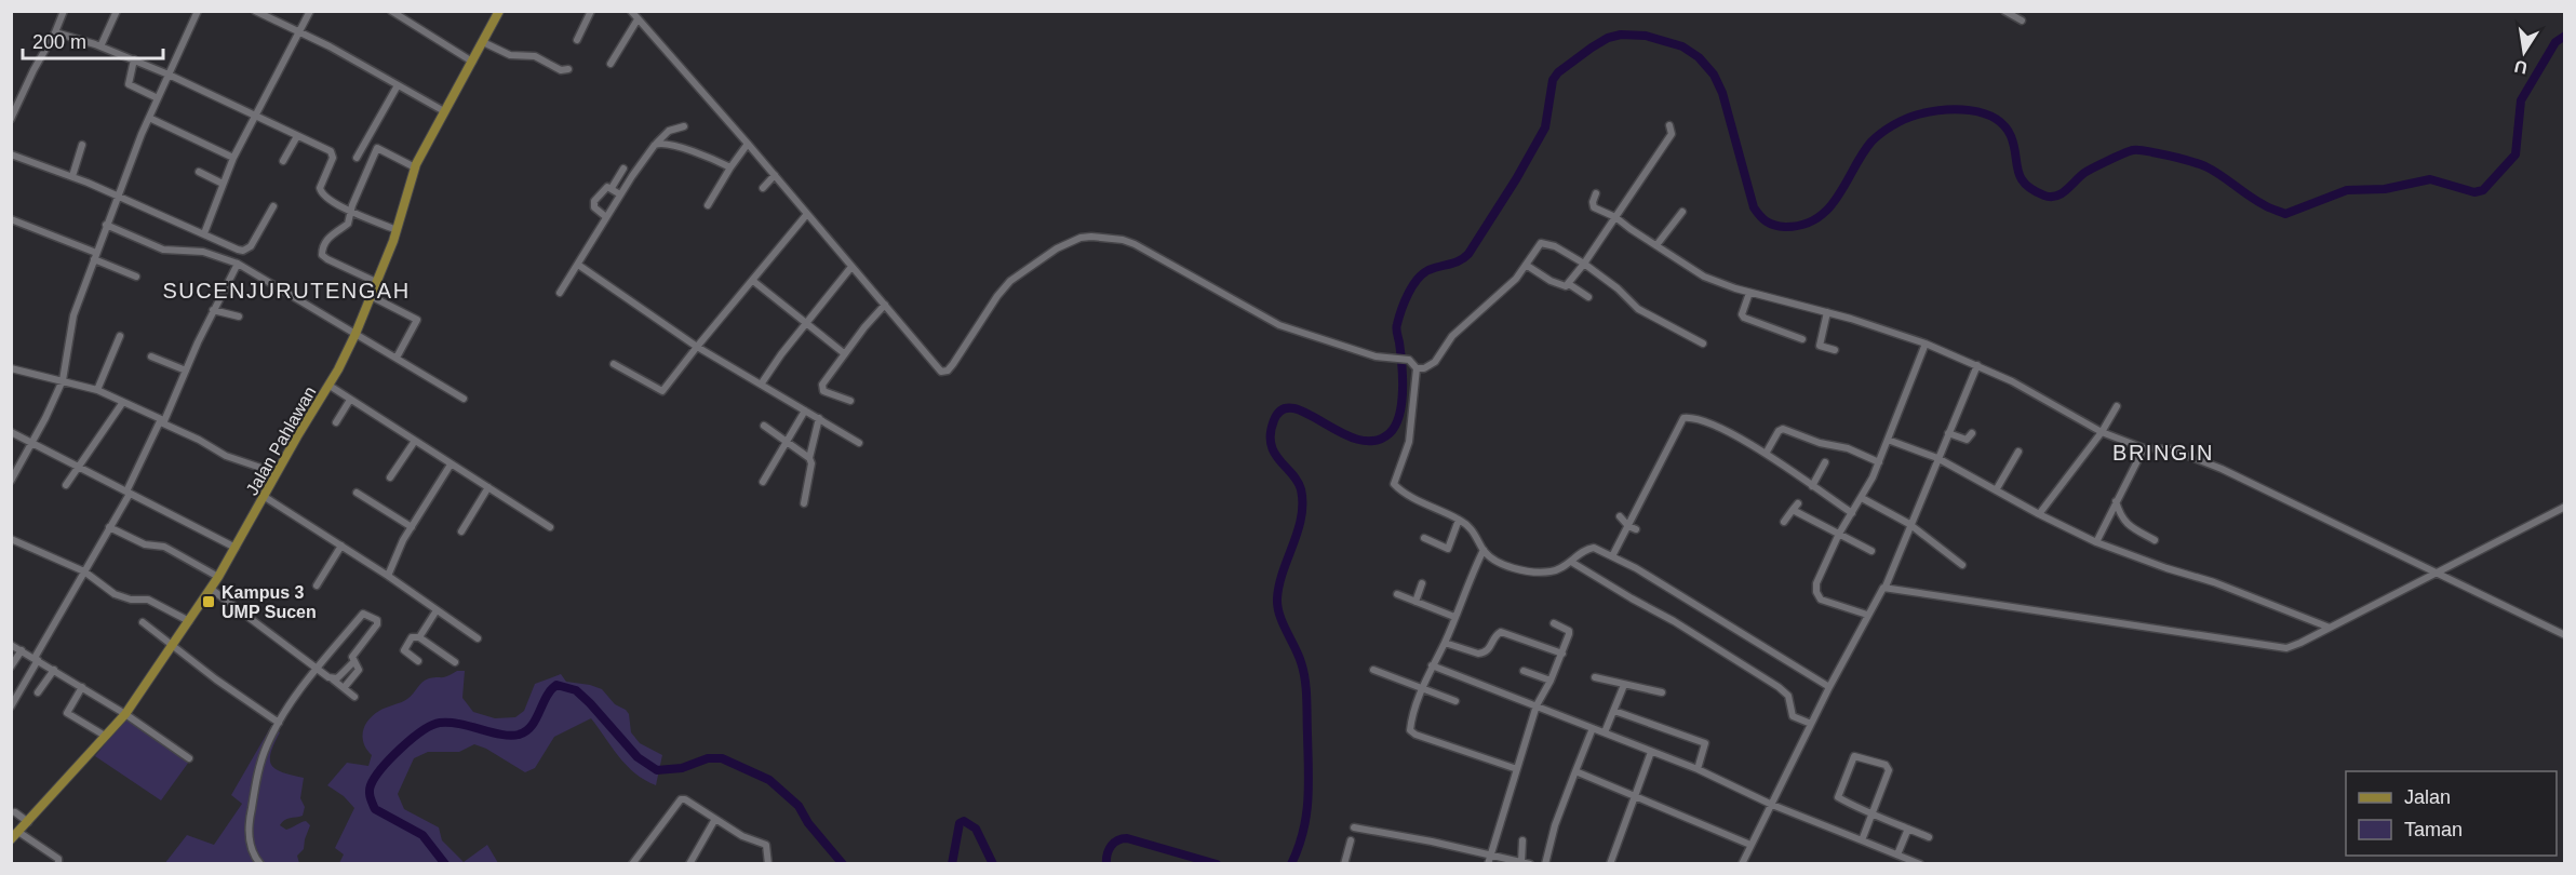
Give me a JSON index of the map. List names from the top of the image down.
{
  "streets": {
    "main road": ["Jalan Pahlawan"]
  },
  "districts": ["SUCENJURUTENGAH", "BRINGIN"],
  "places": {
    "transit": ["Kampus 3 UMP Sucen"]
  },
  "legend": ["Jalan", "Taman"],
  "scale_bar": "200 m",
  "north": "bottom"
}
